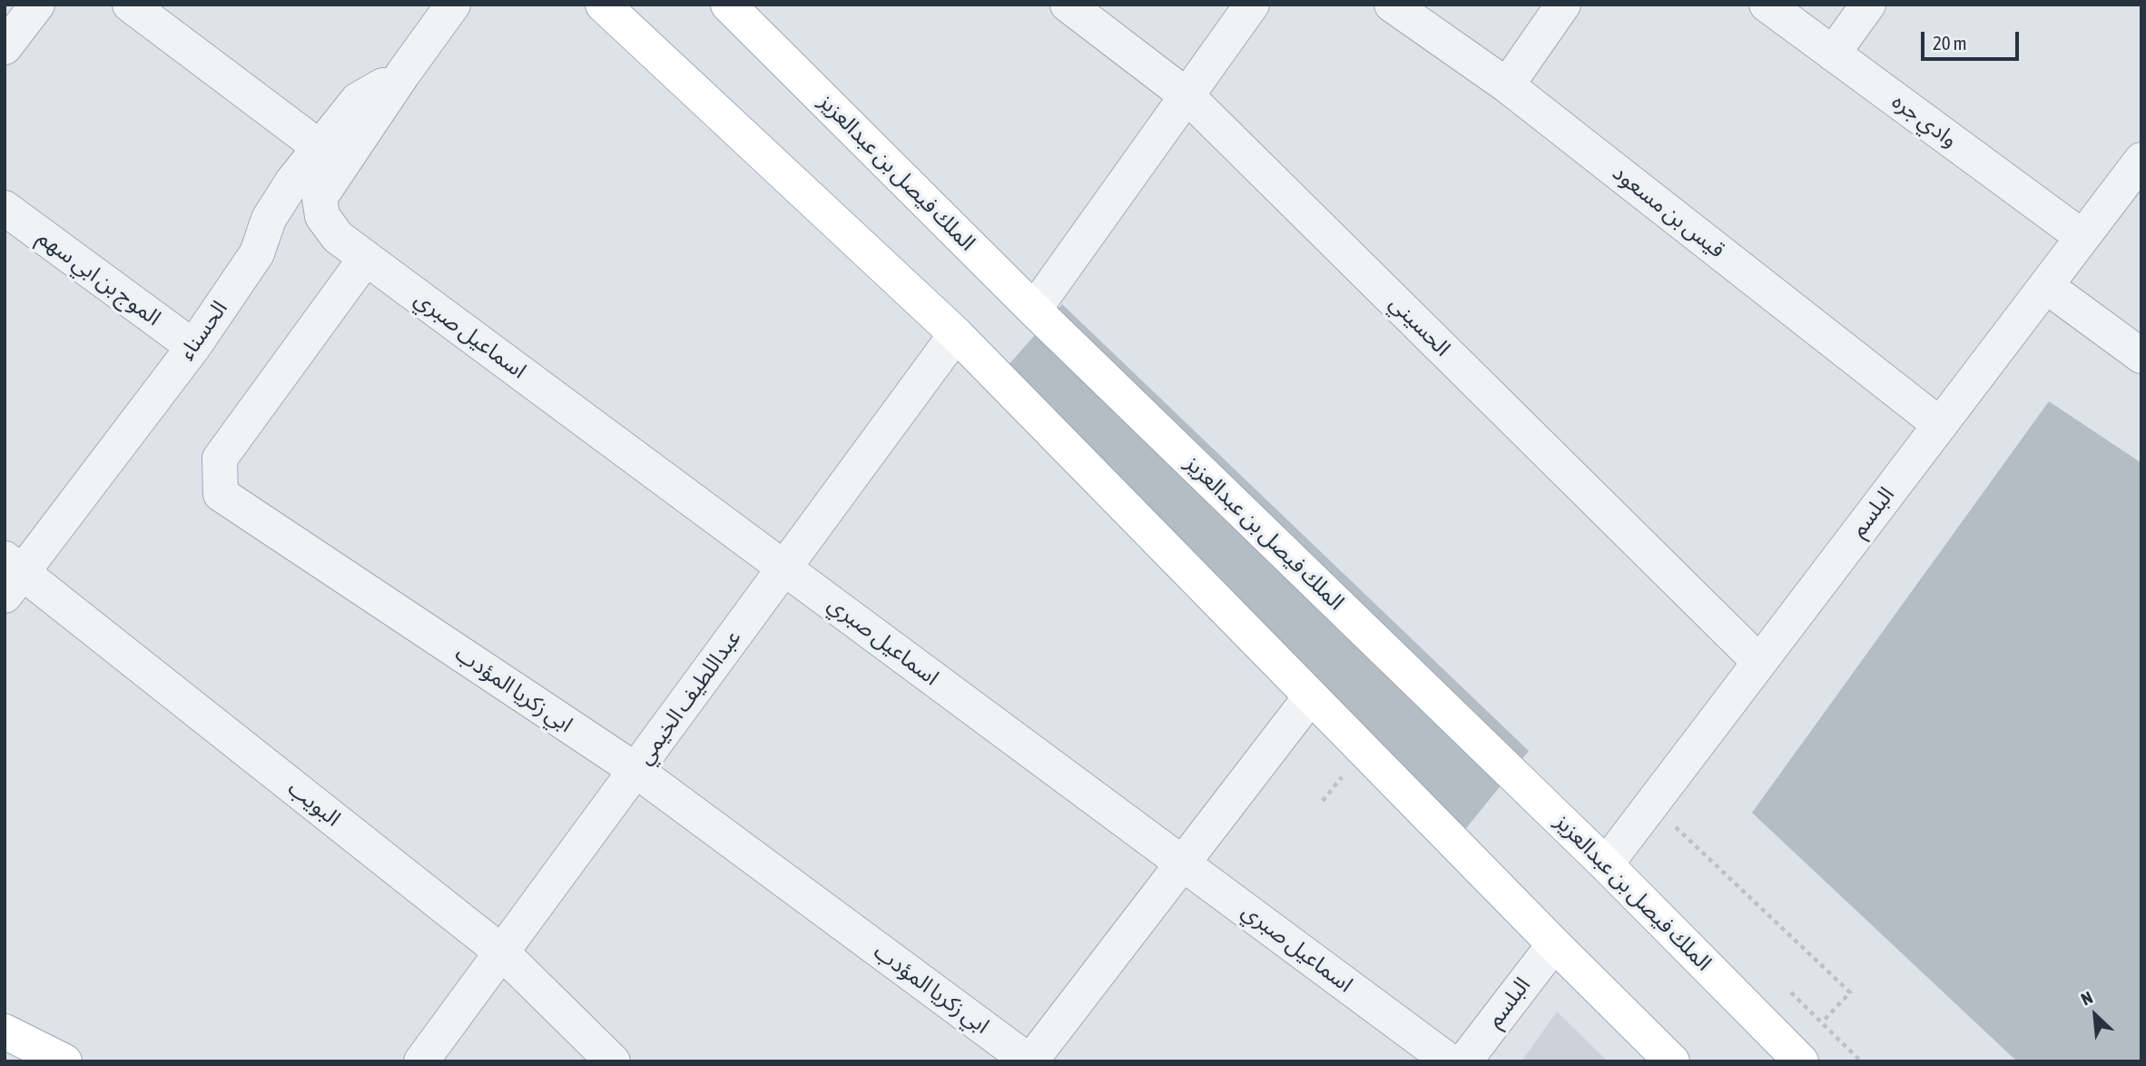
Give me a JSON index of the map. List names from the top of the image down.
{
  "streets": {
    "main road": ["الملك فيصل بن عبدالعزيز"],
    "street": [
      "وادي جره",
      "قيس بن مسعود",
      "الموج بن ابي سهم",
      "الحسيني",
      "الحسناء",
      "اسماعيل صبري",
      "البلسم",
      "ابي زكريا المؤدب",
      "عبداللطيف الخيمي",
      "البويب"
    ]
  },
  "crossings": [
    ["وادي جره", "البلسم"],
    ["الملك فيصل بن عبدالعزيز", "البلسم"],
    ["قيس بن مسعود", "البلسم"],
    ["الموج بن ابي سهم", "الحسناء"],
    ["الحسيني", "البلسم"],
    ["الحسناء", "اسماعيل صبري"],
    ["الحسناء", "البويب"],
    ["اسماعيل صبري", "ابي زكريا المؤدب"],
    ["اسماعيل صبري", "عبداللطيف الخيمي"],
    ["ابي زكريا المؤدب", "عبداللطيف الخيمي"],
    ["عبداللطيف الخيمي", "البويب"]
  ],
  "scale_bar": "20 m",
  "north": "top left"
}
